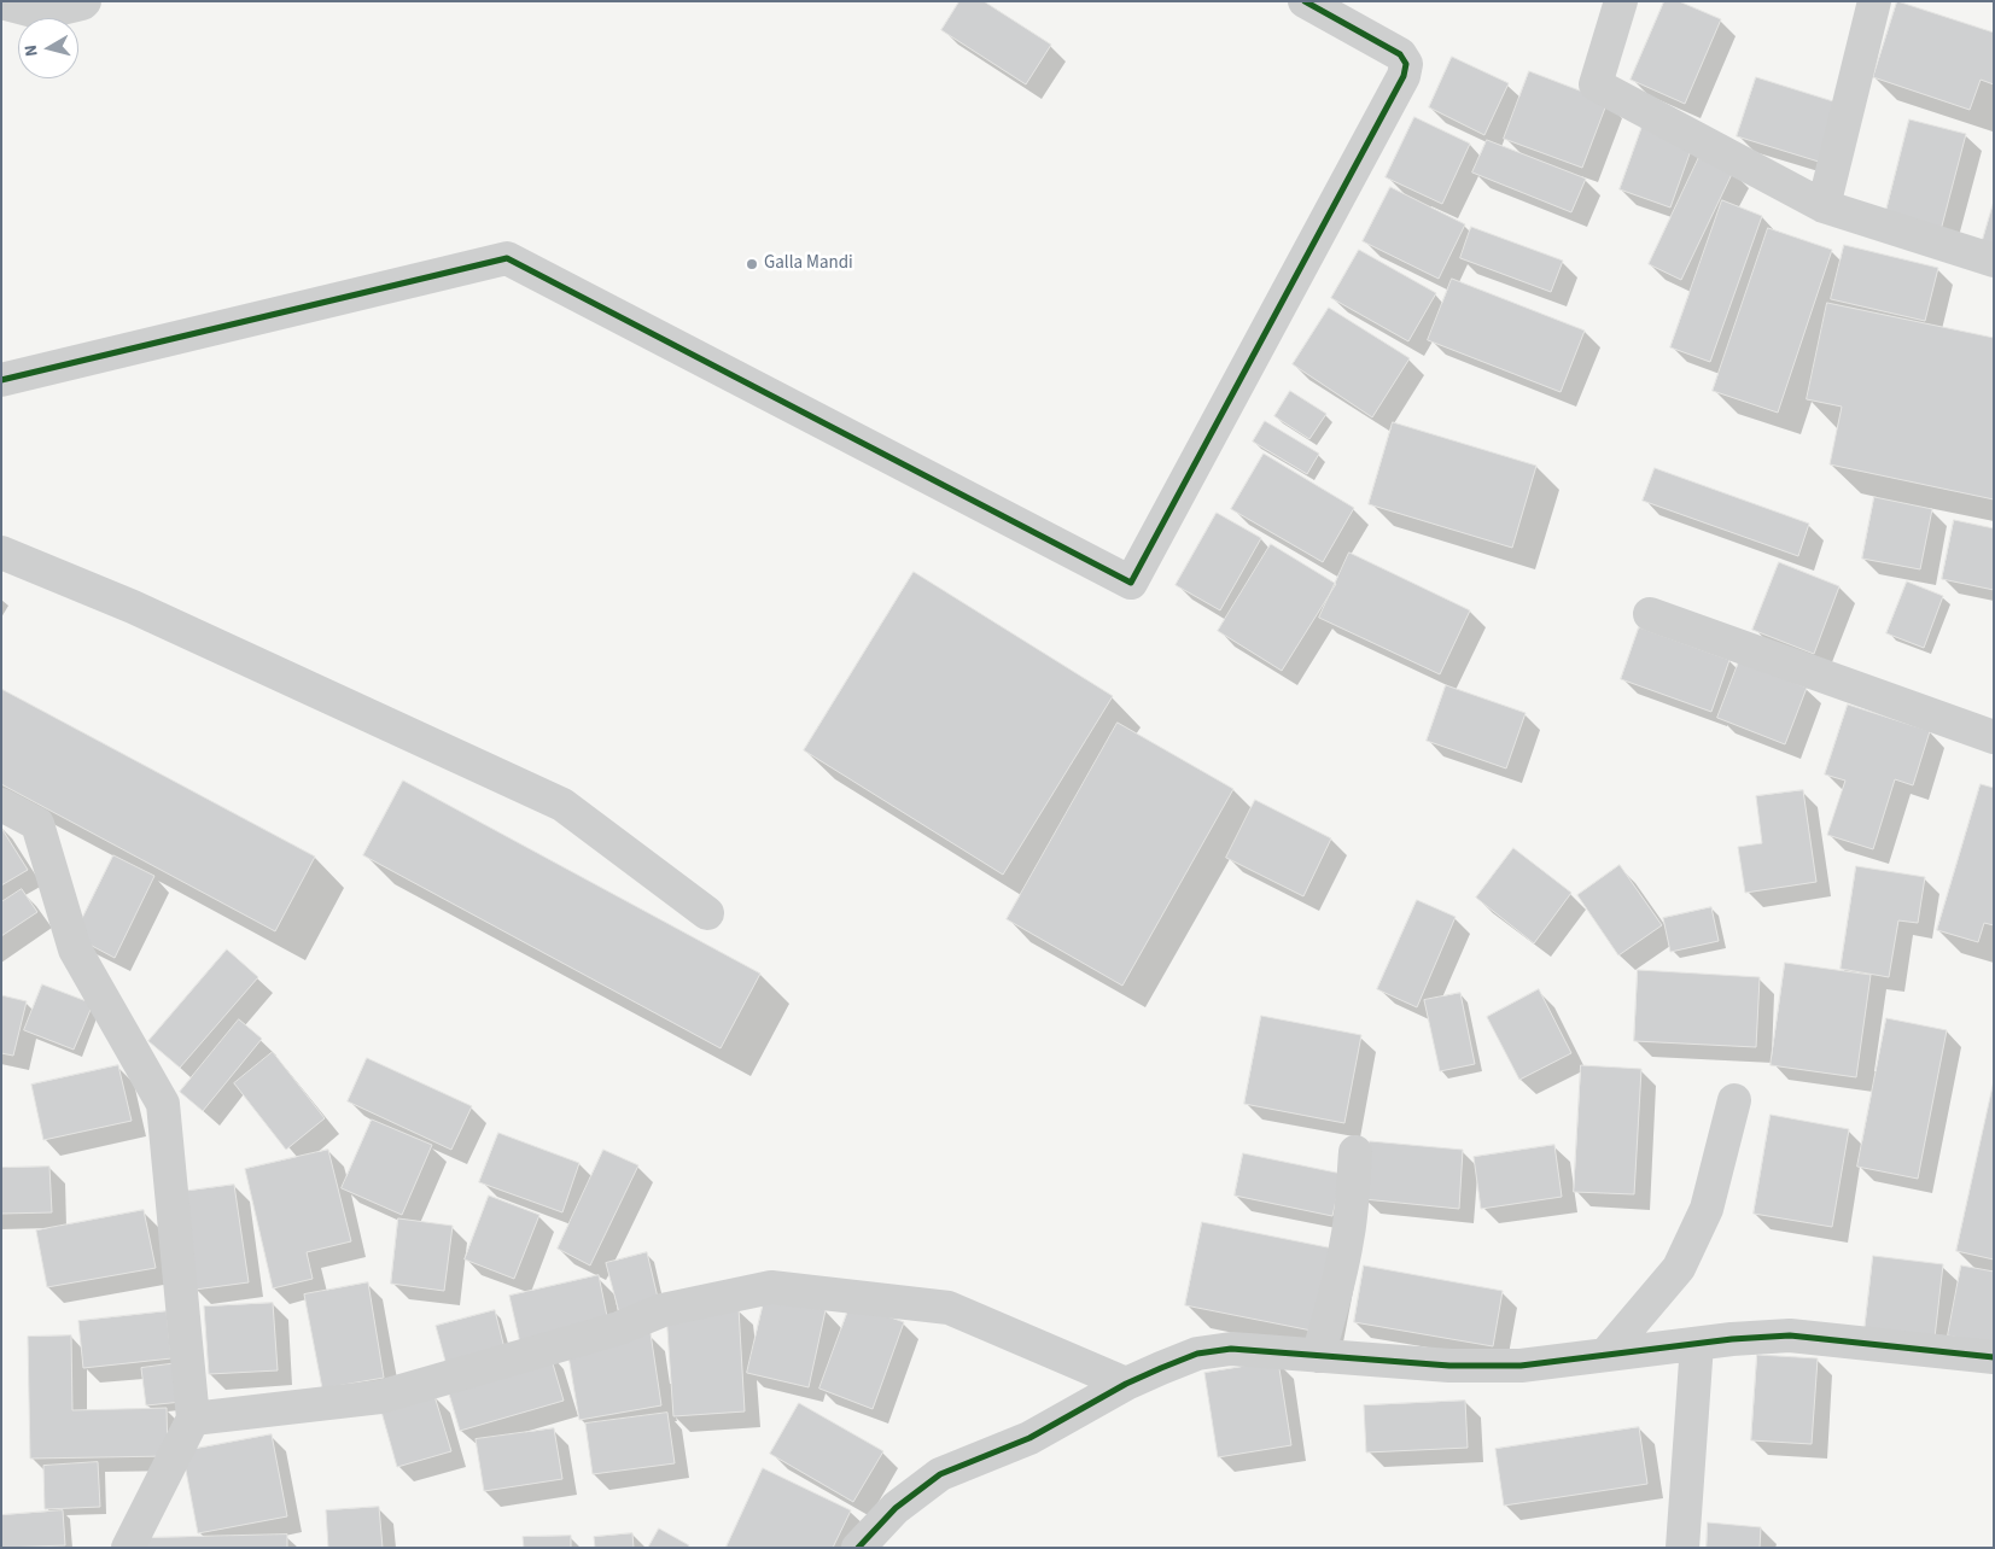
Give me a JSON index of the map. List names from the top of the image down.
{
  "places": ["Galla Mandi"],
  "north": "left"
}
